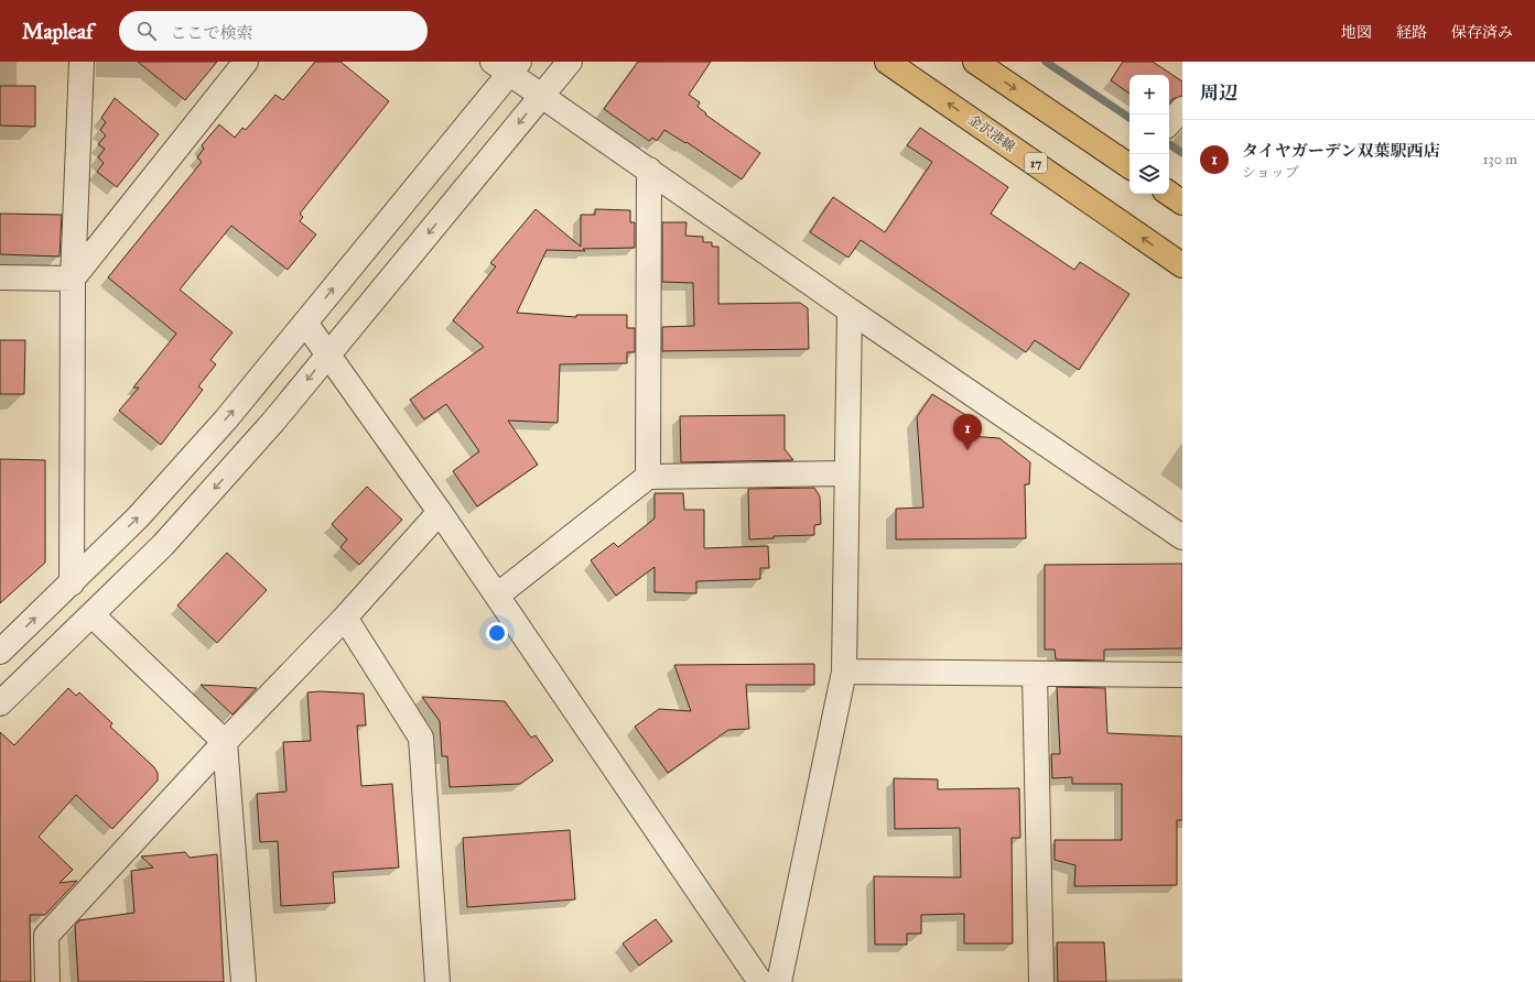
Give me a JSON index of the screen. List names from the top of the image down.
{
  "streets": {
    "main road": ["金沢港線", "17"]
  },
  "page": {
    "header": "Mapleaf",
    "search": "ここで検索",
    "nav": ["地図", "経路", "保存済み"],
    "heading": "周辺",
    "map_buttons": ["+", "−"],
    "list": [
      {
        "mark": "1",
        "name": "タイヤガーデン双葉駅西店",
        "note": "ショップ",
        "value": "130 m"
      }
    ],
    "pins": "1"
  }
}
